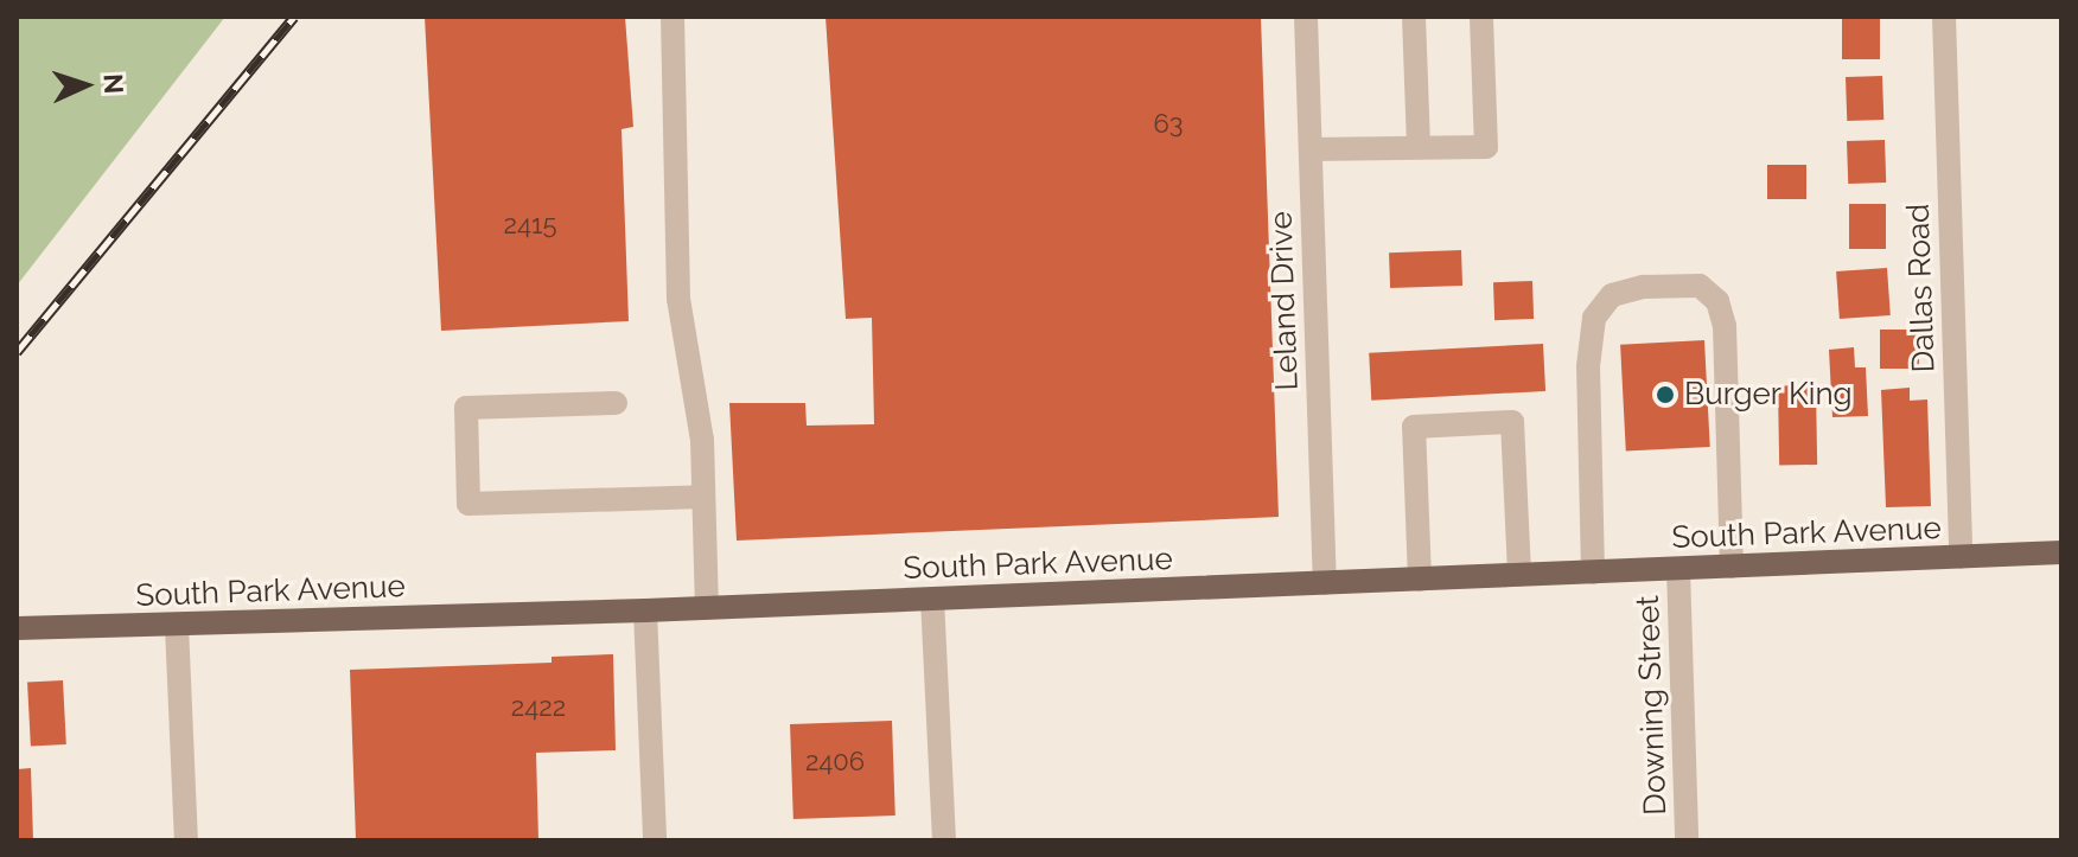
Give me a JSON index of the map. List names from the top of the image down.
{
  "streets": {
    "main road": ["South Park Avenue"],
    "street": ["Dallas Road", "Leland Drive", "Downing Street"]
  },
  "crossings": [
    ["Dallas Road", "South Park Avenue"],
    ["Leland Drive", "South Park Avenue"],
    ["South Park Avenue", "Downing Street"]
  ],
  "places": ["Burger King"],
  "house_numbers": [
    "63",
    "2415",
    "2422",
    "2406"
  ],
  "north": "right"
}
